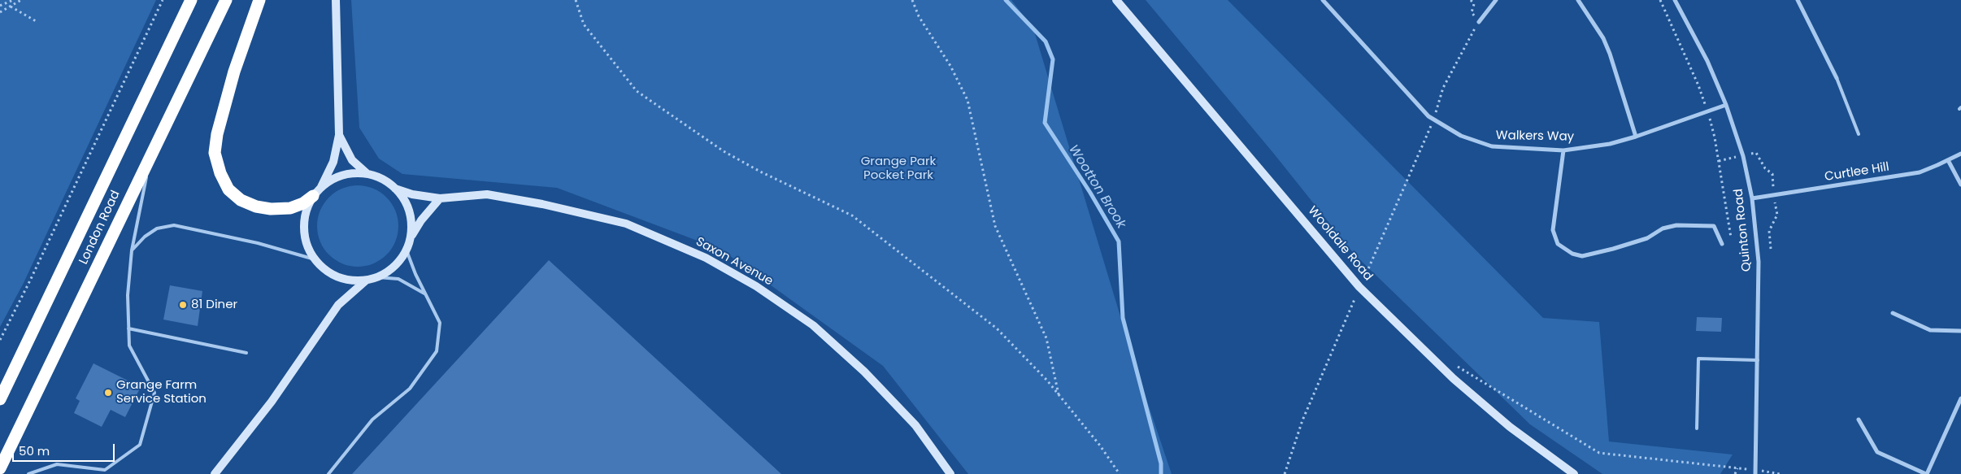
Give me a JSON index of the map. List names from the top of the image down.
{
  "streets": {
    "highway": ["London Road"],
    "street": [
      "Walkers Way",
      "Curtlee Hill",
      "Quinton Road",
      "Wooldale Road",
      "Saxon Avenue"
    ]
  },
  "crossings": [
    ["Walkers Way", "Quinton Road"],
    ["Curtlee Hill", "Quinton Road"]
  ],
  "water": ["Wootton Brook"],
  "parks": ["Grange Park Pocket Park"],
  "places": ["81 Diner", "Grange Farm Service Station"],
  "scale_bar": "50 m"
}
